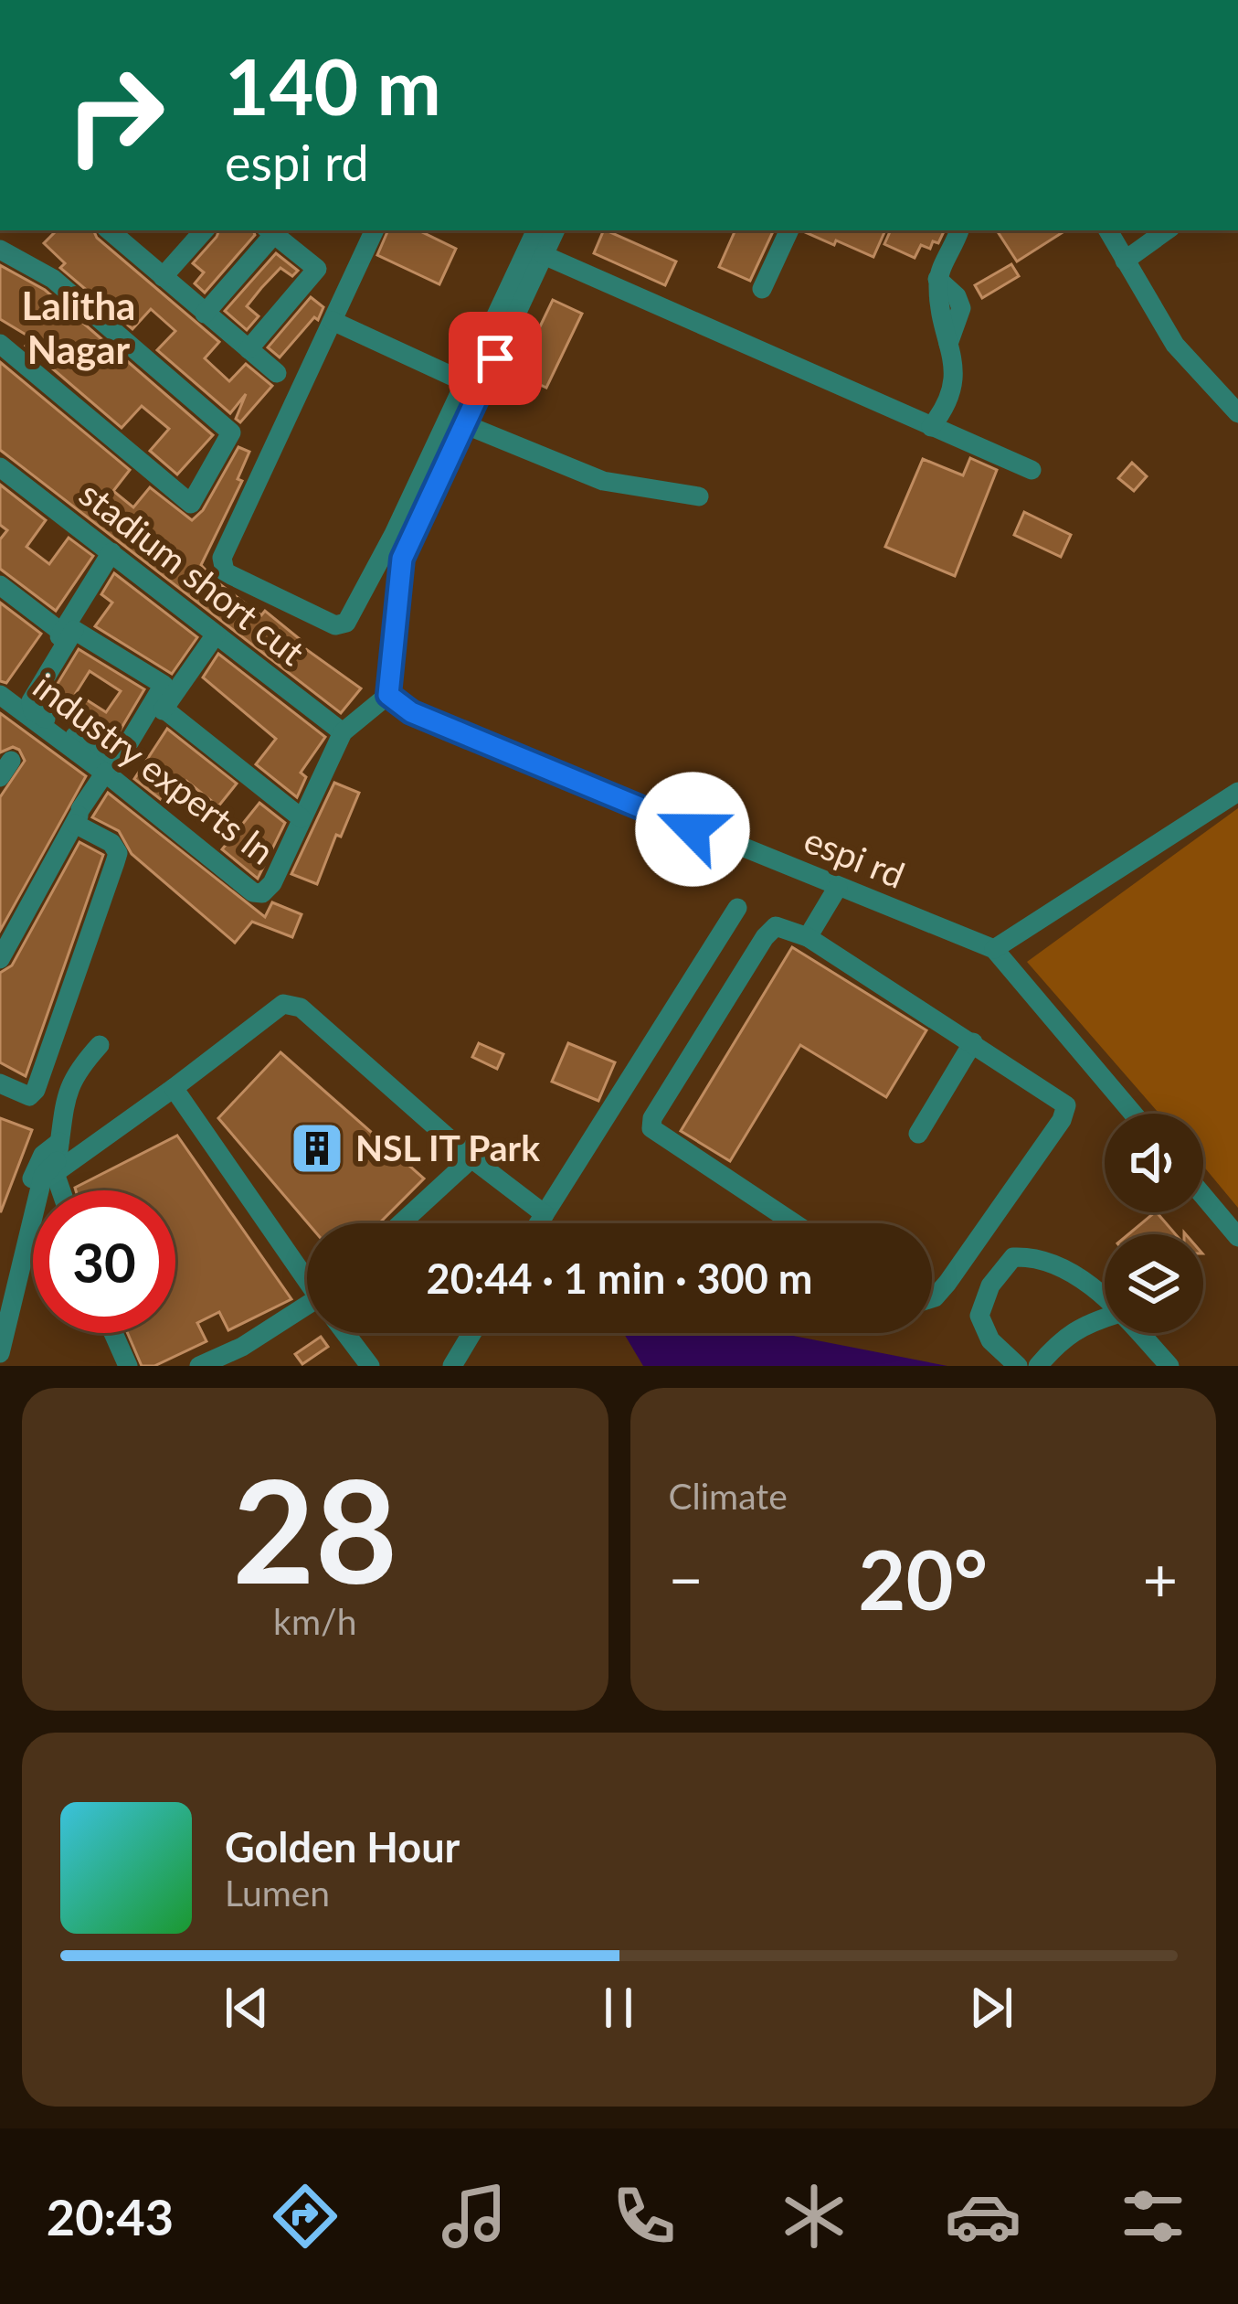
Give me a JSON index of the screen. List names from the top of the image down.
{
  "streets": {
    "street": ["stadium short cut", "industry experts ln", "espi rd"]
  },
  "districts": ["Lalitha Nagar"],
  "places": {
    "building": ["NSL IT Park"]
  },
  "page": {
    "turn": ["140 m", "espi rd"],
    "limit": "30",
    "trip": "20:44 · 1 min · 300 m",
    "tile": [
      ["28", "km/h"],
      "Climate"
    ],
    "heat": ["−", "20°", "+"],
    "song": ["Golden Hour", "Lumen"],
    "tabs": "20:43"
  }
}
